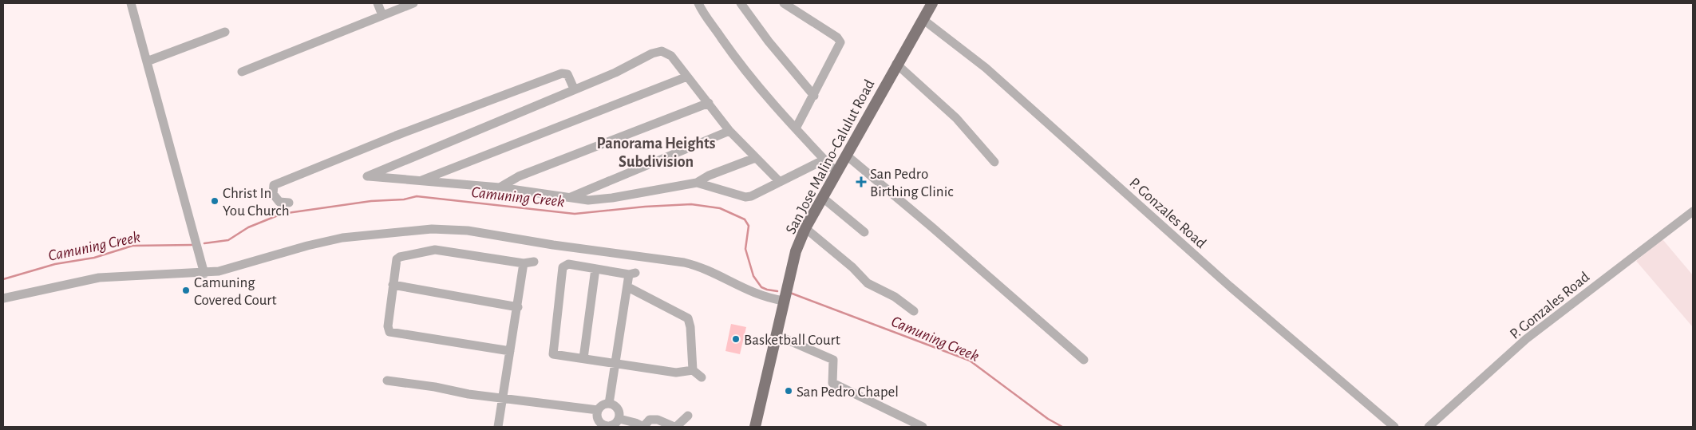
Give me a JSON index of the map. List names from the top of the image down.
{
  "streets": {
    "main road": ["San Jose Malino-Calulut Road"],
    "street": ["P. Gonzales Road"]
  },
  "crossings": [
    ["San Jose Malino-Calulut Road", "P. Gonzales Road"]
  ],
  "districts": ["Panorama Heights Subdivision"],
  "water": ["Camuning Creek"],
  "places": {
    "health": ["San Pedro Birthing Clinic"],
    "other": [
      "Christ In You Church",
      "Camuning Covered Court",
      "Basketball Court",
      "San Pedro Chapel"
    ]
  }
}
